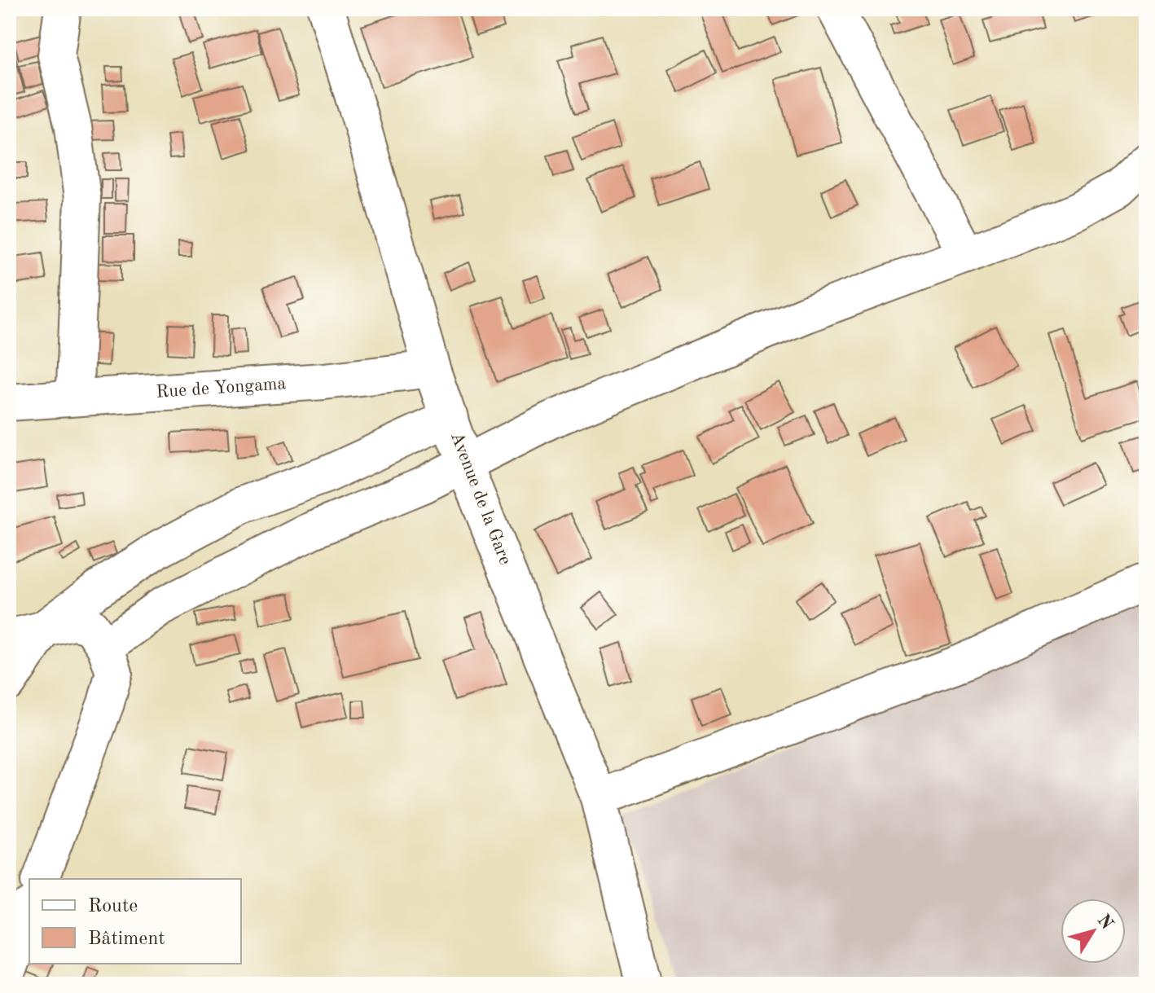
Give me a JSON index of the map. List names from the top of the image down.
{
  "streets": {
    "main road": ["Rue de Yongama", "Avenue de la Gare"]
  },
  "crossings": [
    ["Rue de Yongama", "Avenue de la Gare"]
  ],
  "legend": ["Route", "Bâtiment"],
  "north": "top right"
}
